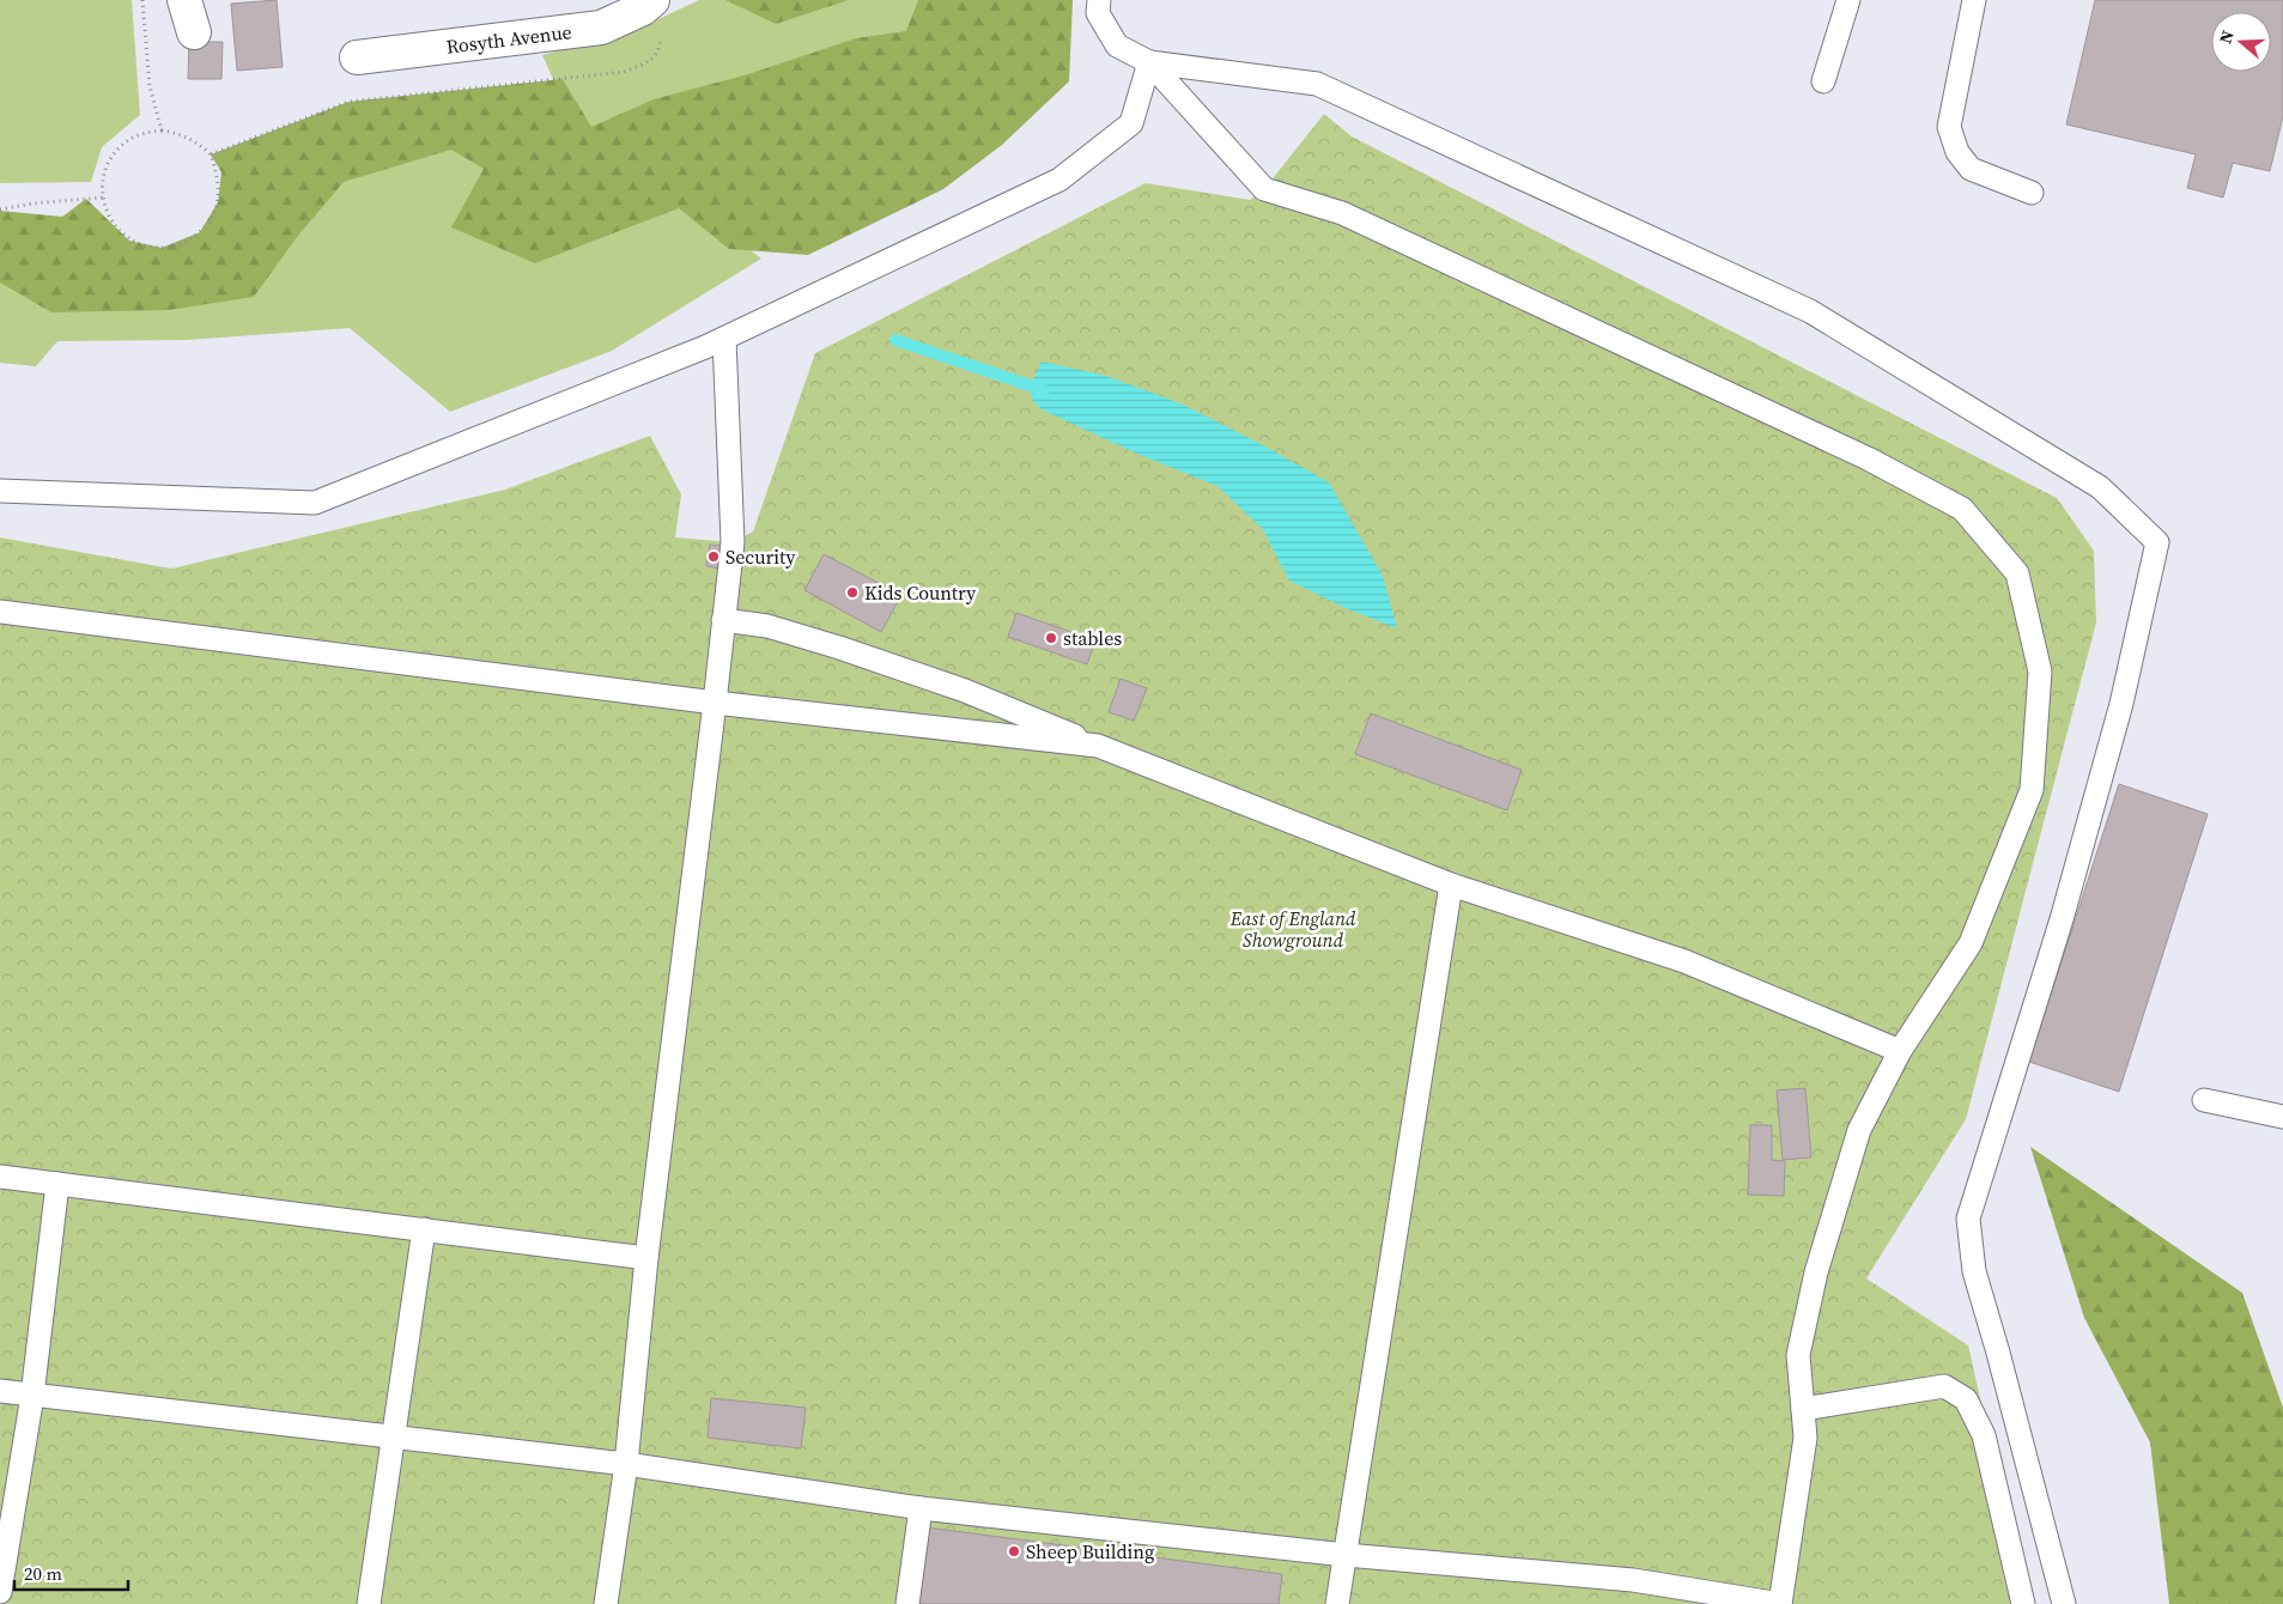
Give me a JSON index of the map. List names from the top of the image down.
{
  "streets": {
    "street": ["Rosyth Avenue"]
  },
  "parks": ["East of England Showground"],
  "places": [
    "Security",
    "Kids Country",
    "stables",
    "Sheep Building"
  ],
  "scale_bar": "20 m",
  "north": "left"
}
